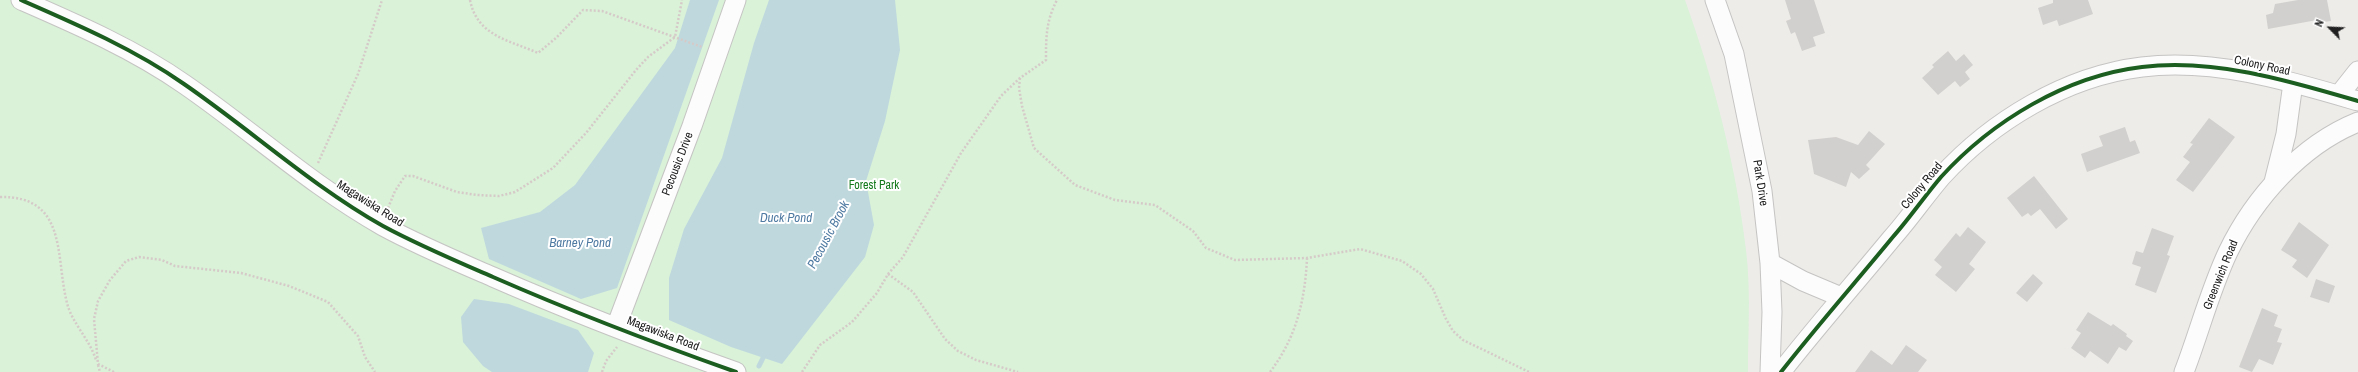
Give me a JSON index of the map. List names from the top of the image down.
{
  "streets": {
    "street": [
      "Colony Road",
      "Pecousic Drive",
      "Park Drive",
      "Magawiska Road",
      "Greenwich Road"
    ]
  },
  "crossings": [
    ["Colony Road", "Greenwich Road"],
    ["Pecousic Drive", "Magawiska Road"]
  ],
  "water": ["Duck Pond", "Pecousic Brook", "Barney Pond"],
  "parks": ["Forest Park"],
  "north": "top left"
}
